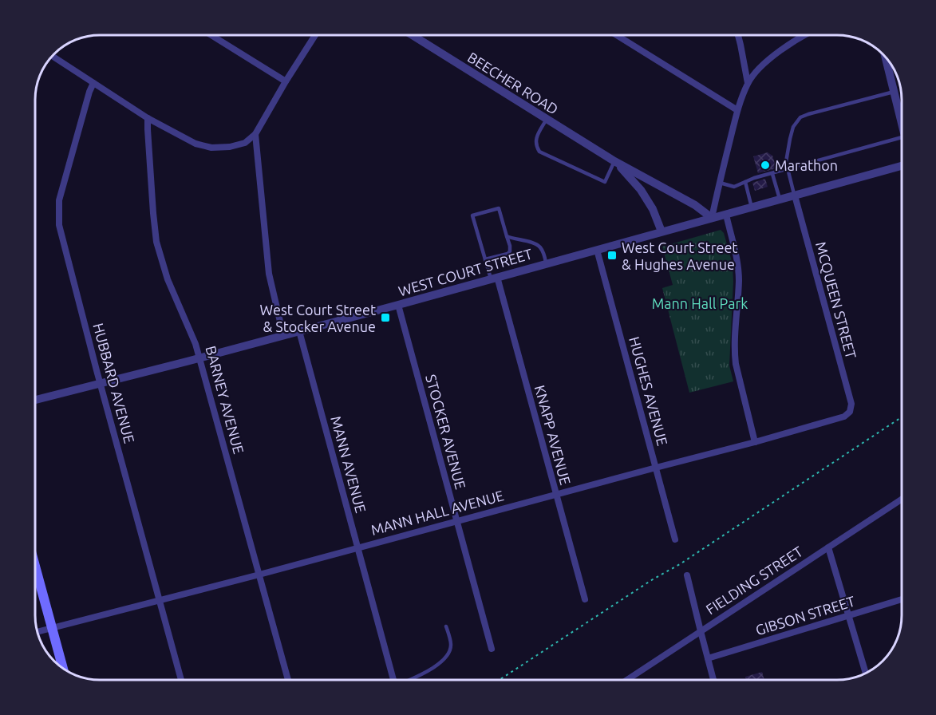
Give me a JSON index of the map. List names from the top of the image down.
{
  "streets": {
    "street": [
      "BEECHER ROAD",
      "WEST COURT STREET",
      "MCQUEEN STREET",
      "HUBBARD AVENUE",
      "HUGHES AVENUE",
      "BARNEY AVENUE",
      "STOCKER AVENUE",
      "KNAPP AVENUE",
      "MANN AVENUE",
      "MANN HALL AVENUE",
      "FIELDING STREET",
      "GIBSON STREET"
    ]
  },
  "crossings": [
    ["BEECHER ROAD", "WEST COURT STREET"],
    ["WEST COURT STREET", "MCQUEEN STREET"],
    ["WEST COURT STREET", "HUBBARD AVENUE"],
    ["WEST COURT STREET", "HUGHES AVENUE"],
    ["WEST COURT STREET", "BARNEY AVENUE"],
    ["WEST COURT STREET", "STOCKER AVENUE"],
    ["WEST COURT STREET", "KNAPP AVENUE"],
    ["WEST COURT STREET", "MANN AVENUE"],
    ["MCQUEEN STREET", "MANN HALL AVENUE"],
    ["HUBBARD AVENUE", "MANN HALL AVENUE"],
    ["HUGHES AVENUE", "MANN HALL AVENUE"],
    ["BARNEY AVENUE", "MANN HALL AVENUE"],
    ["STOCKER AVENUE", "MANN HALL AVENUE"],
    ["KNAPP AVENUE", "MANN HALL AVENUE"],
    ["MANN AVENUE", "MANN HALL AVENUE"]
  ],
  "parks": ["Mann Hall Park"],
  "places": {
    "other": ["Marathon"],
    "transit": ["West Court Street & Hughes Avenue", "West Court Street & Stocker Avenue"]
  }
}
